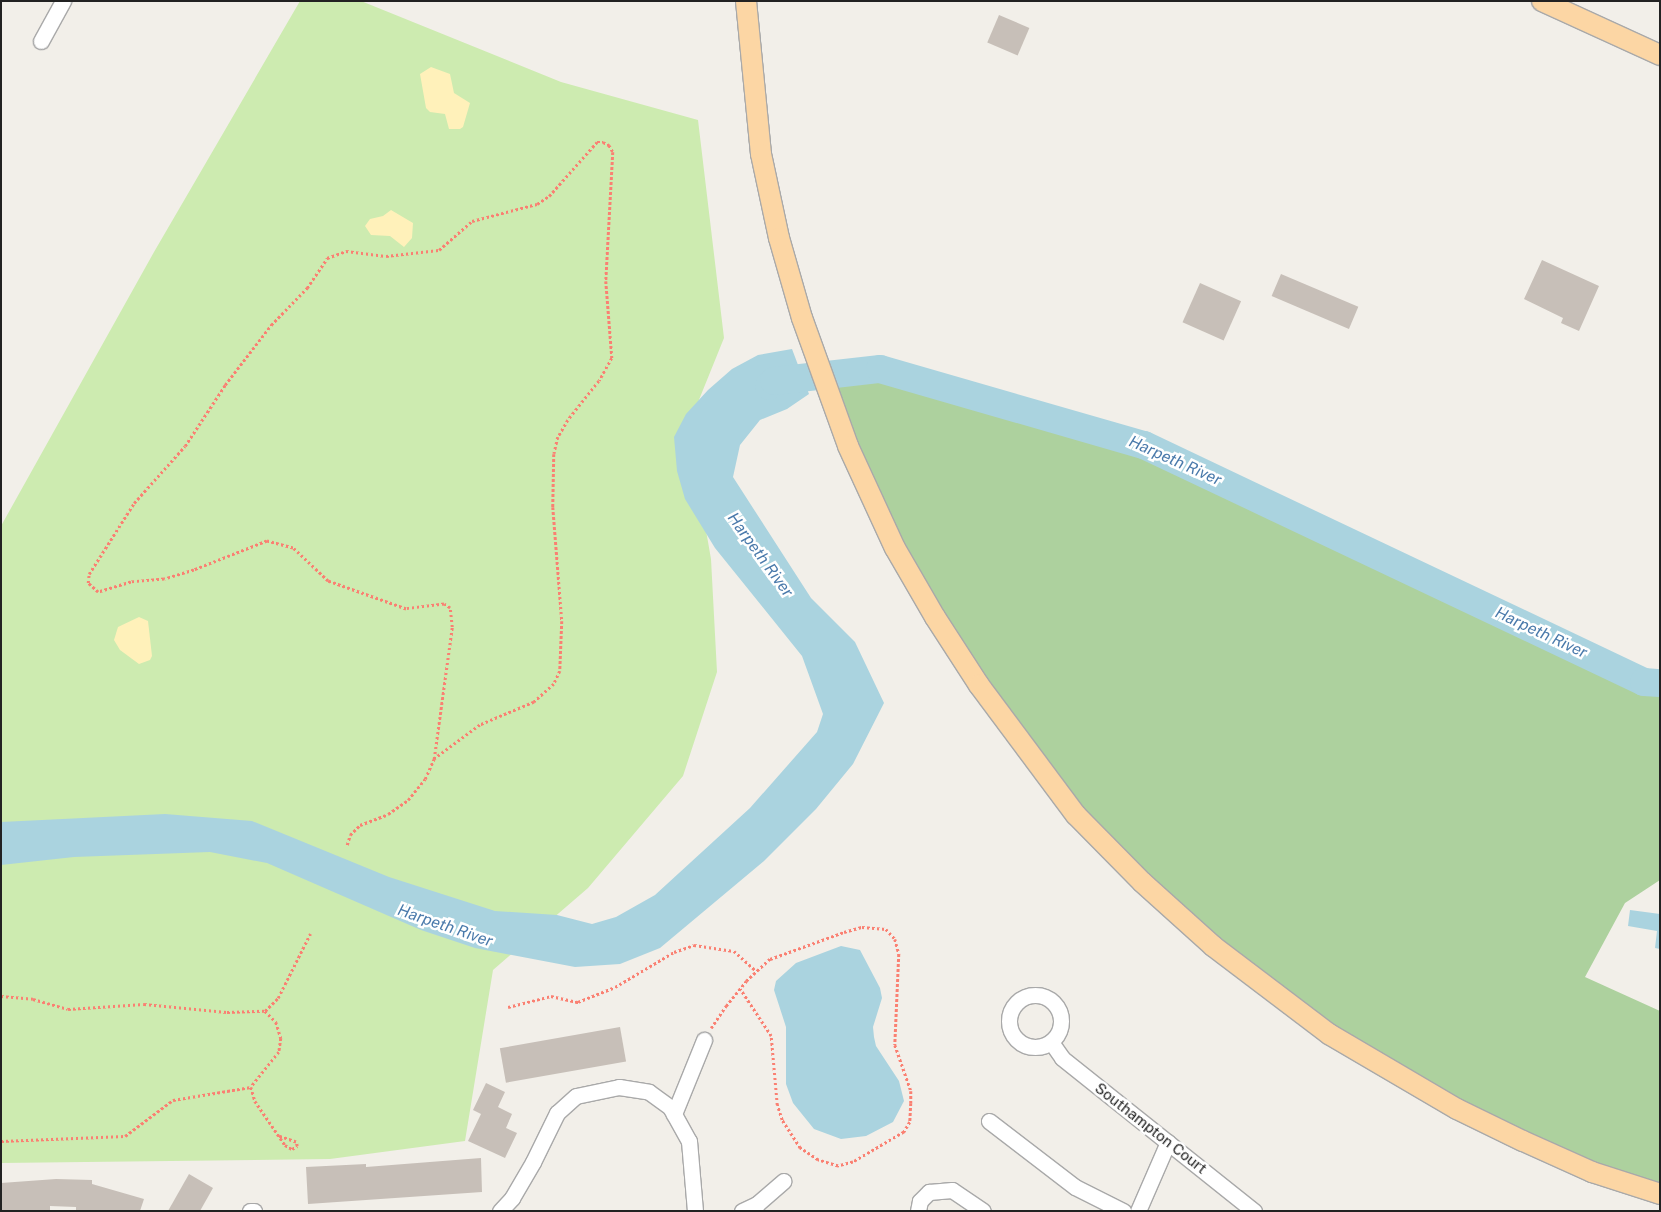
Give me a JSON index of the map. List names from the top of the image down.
{
  "streets": {
    "street": ["Southampton Court"]
  },
  "water": ["Harpeth River"]
}
